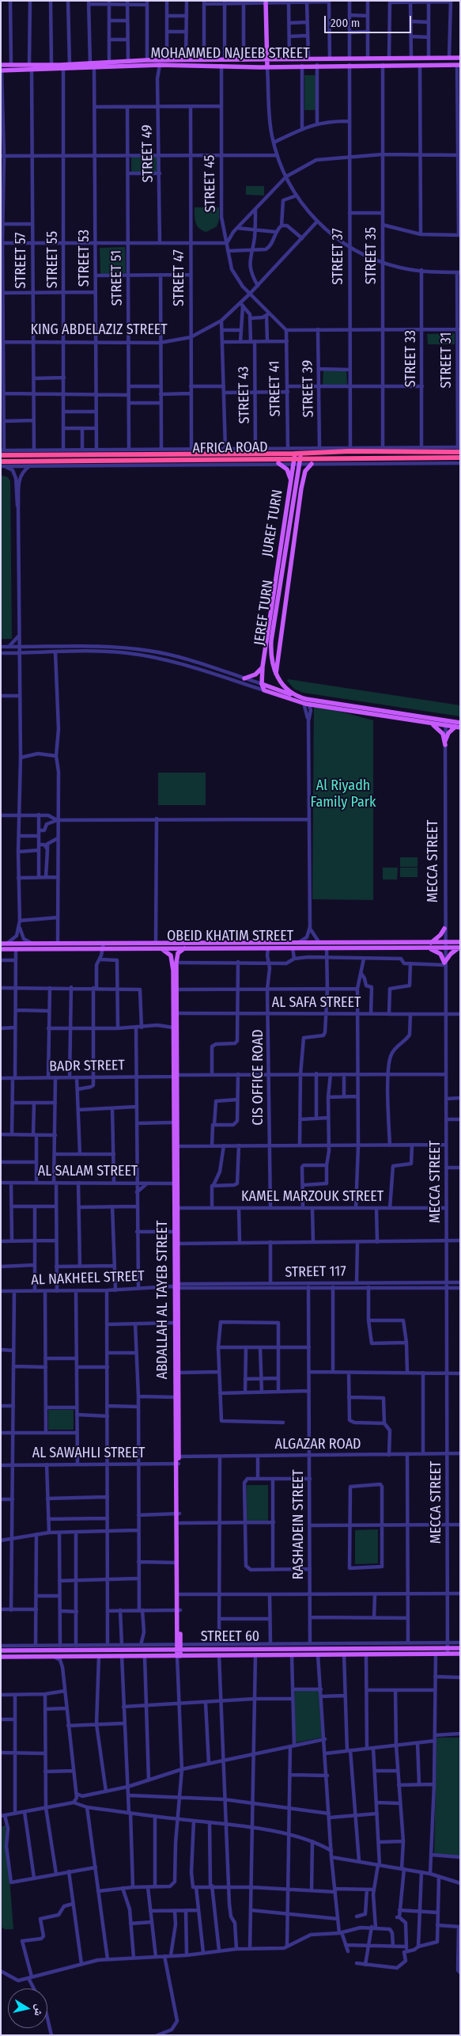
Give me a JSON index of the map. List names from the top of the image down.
{
  "streets": {
    "highway": ["AFRICA ROAD"],
    "main road": [
      "MOHAMMED NAJEEB STREET",
      "JUREF TURN",
      "JEREF TURN",
      "OBEID KHATIM STREET",
      "ABDALLAH AL TAYEB STREET",
      "STREET 60"
    ],
    "street": [
      "STREET 49",
      "STREET 45",
      "STREET 35",
      "STREET 37",
      "STREET 53",
      "STREET 55",
      "STREET 57",
      "STREET 51",
      "STREET 47",
      "KING ABDELAZIZ STREET",
      "STREET 33",
      "STREET 31",
      "STREET 41",
      "STREET 39",
      "STREET 43",
      "MECCA STREET",
      "AL SAFA STREET",
      "BADR STREET",
      "CIS OFFICE ROAD",
      "AL SALAM STREET",
      "KAMEL MARZOUK STREET",
      "STREET 117",
      "AL NAKHEEL STREET",
      "ALGAZAR ROAD",
      "AL SAWAHLI STREET",
      "RASHADEIN STREET"
    ]
  },
  "crossings": [
    ["MOHAMMED NAJEEB STREET", "STREET 49"],
    ["MOHAMMED NAJEEB STREET", "STREET 45"],
    ["MOHAMMED NAJEEB STREET", "STREET 35"],
    ["MOHAMMED NAJEEB STREET", "STREET 37"],
    ["MOHAMMED NAJEEB STREET", "STREET 53"],
    ["MOHAMMED NAJEEB STREET", "STREET 55"],
    ["MOHAMMED NAJEEB STREET", "STREET 57"],
    ["STREET 45", "KING ABDELAZIZ STREET"],
    ["STREET 45", "STREET 41"],
    ["STREET 35", "AFRICA ROAD"],
    ["STREET 37", "AFRICA ROAD"],
    ["STREET 53", "KING ABDELAZIZ STREET"],
    ["STREET 53", "AFRICA ROAD"],
    ["STREET 55", "KING ABDELAZIZ STREET"],
    ["STREET 55", "AFRICA ROAD"],
    ["STREET 57", "KING ABDELAZIZ STREET"],
    ["STREET 57", "AFRICA ROAD"],
    ["STREET 51", "KING ABDELAZIZ STREET"],
    ["STREET 51", "AFRICA ROAD"],
    ["STREET 47", "KING ABDELAZIZ STREET"],
    ["STREET 47", "AFRICA ROAD"],
    ["STREET 33", "AFRICA ROAD"],
    ["STREET 31", "AFRICA ROAD"],
    ["STREET 41", "AFRICA ROAD"],
    ["STREET 39", "AFRICA ROAD"],
    ["STREET 43", "AFRICA ROAD"],
    ["AFRICA ROAD", "JUREF TURN"],
    ["AFRICA ROAD", "JEREF TURN"],
    ["JUREF TURN", "JEREF TURN"],
    ["MECCA STREET", "OBEID KHATIM STREET"],
    ["MECCA STREET", "AL SAFA STREET"],
    ["MECCA STREET", "BADR STREET"],
    ["MECCA STREET", "KAMEL MARZOUK STREET"],
    ["MECCA STREET", "STREET 117"],
    ["MECCA STREET", "ALGAZAR ROAD"],
    ["MECCA STREET", "STREET 60"],
    ["OBEID KHATIM STREET", "CIS OFFICE ROAD"],
    ["OBEID KHATIM STREET", "ABDALLAH AL TAYEB STREET"],
    ["AL SAFA STREET", "CIS OFFICE ROAD"],
    ["AL SAFA STREET", "ABDALLAH AL TAYEB STREET"],
    ["BADR STREET", "CIS OFFICE ROAD"],
    ["BADR STREET", "ABDALLAH AL TAYEB STREET"],
    ["CIS OFFICE ROAD", "KAMEL MARZOUK STREET"],
    ["AL SALAM STREET", "ABDALLAH AL TAYEB STREET"],
    ["KAMEL MARZOUK STREET", "ABDALLAH AL TAYEB STREET"],
    ["STREET 117", "AL NAKHEEL STREET"],
    ["STREET 117", "ABDALLAH AL TAYEB STREET"],
    ["STREET 117", "RASHADEIN STREET"],
    ["AL NAKHEEL STREET", "ABDALLAH AL TAYEB STREET"],
    ["ABDALLAH AL TAYEB STREET", "ALGAZAR ROAD"],
    ["ABDALLAH AL TAYEB STREET", "AL SAWAHLI STREET"],
    ["ABDALLAH AL TAYEB STREET", "STREET 60"],
    ["ALGAZAR ROAD", "RASHADEIN STREET"],
    ["RASHADEIN STREET", "STREET 60"]
  ],
  "parks": ["Al Riyadh Family Park"],
  "scale_bar": "200 m",
  "north": "right"
}
